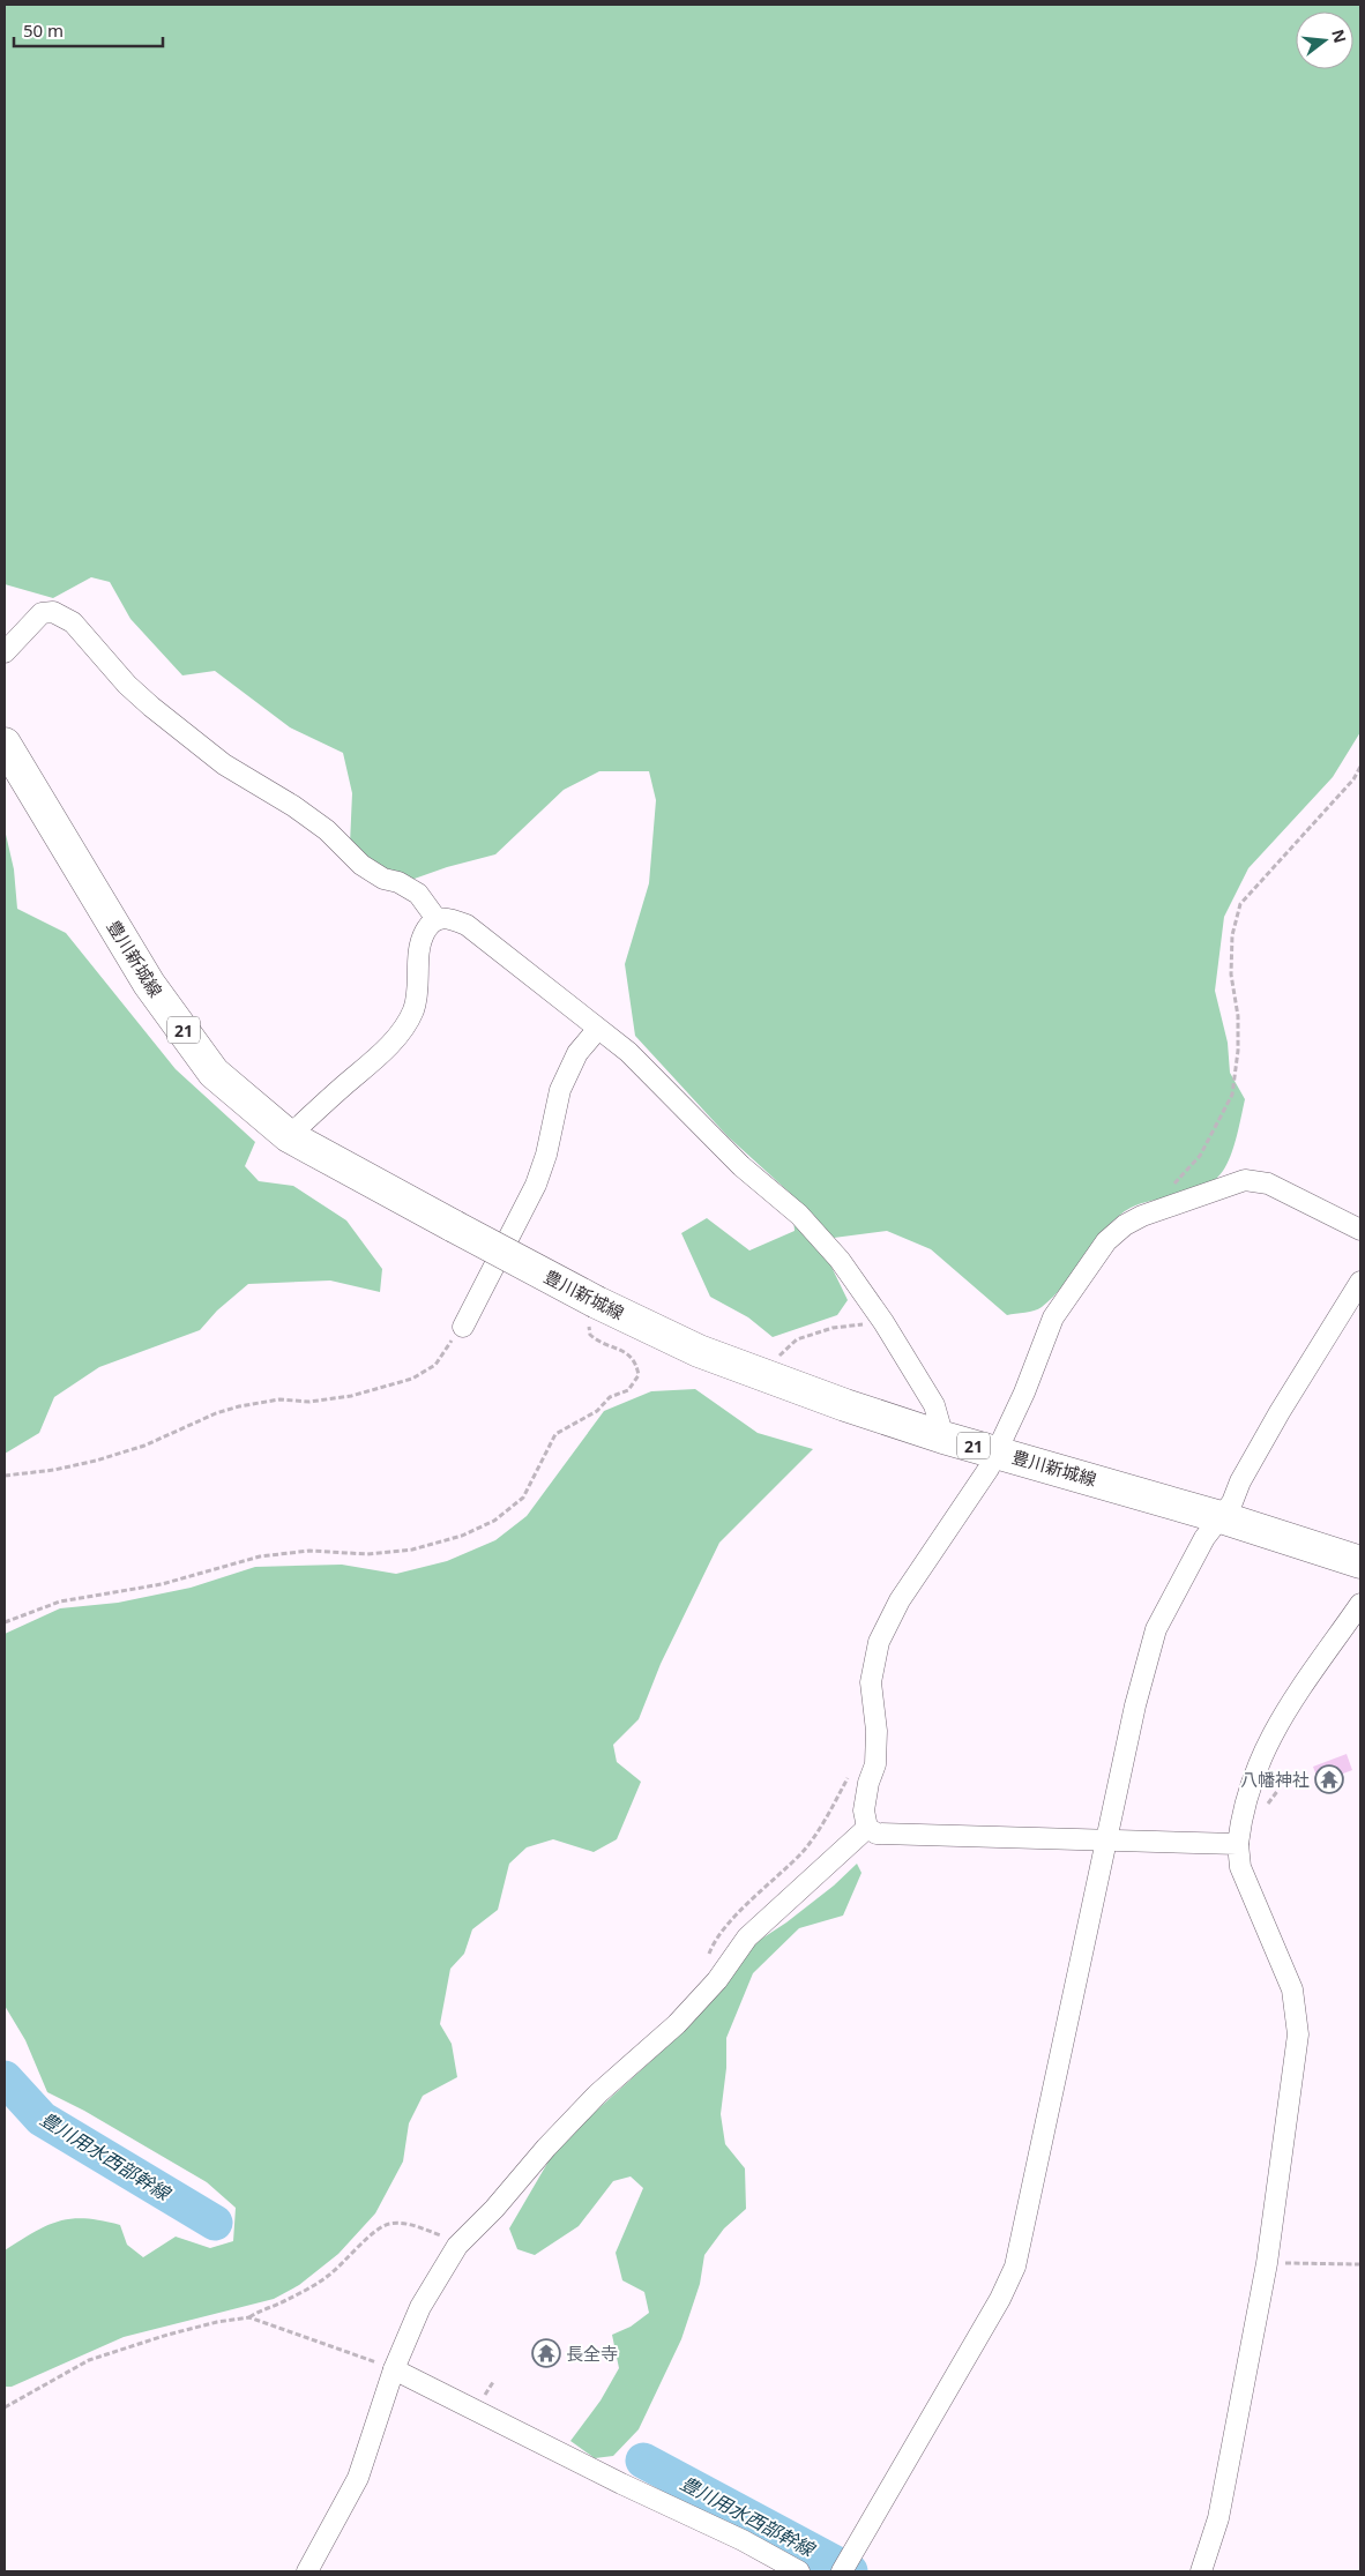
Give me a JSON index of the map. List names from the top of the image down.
{
  "streets": {
    "main road": ["豊川新城線", "21"]
  },
  "water": ["豊川用水西部幹線"],
  "places": {
    "temple": ["八幡神社", "長全寺"]
  },
  "scale_bar": "50 m",
  "north": "right"
}
